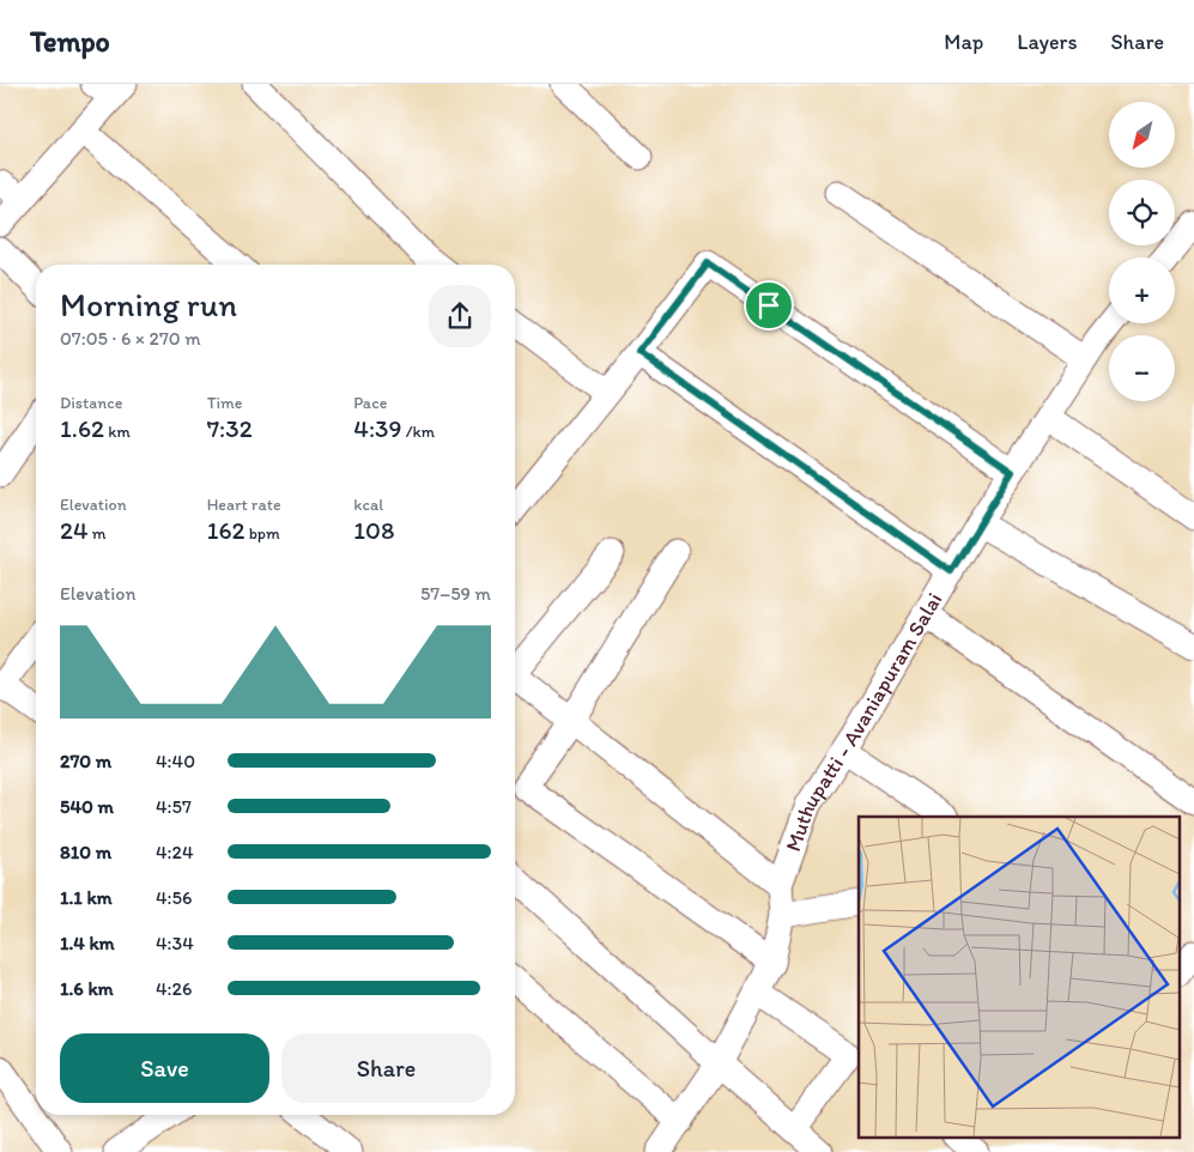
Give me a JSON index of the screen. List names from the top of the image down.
{
  "streets": {
    "street": ["Muthupatti - Avaniapuram Salai"]
  },
  "north": "bottom left",
  "page": {
    "header": "Tempo",
    "nav": ["Map", "Layers", "Share"],
    "map_buttons": ["+", "−"],
    "heading": ["Morning run", "07:05 · 6 × 270 m"],
    "stats": [
      ["Distance", "1.62 km"],
      ["Time", "7:32"],
      ["Pace", "4:39 /km"],
      ["Elevation", "24 m"],
      ["Heart rate", "162 bpm"],
      ["kcal", "108"]
    ],
    "chart": ["Elevation", "57–59 m"],
    "list": [
      {
        "name": "270 m",
        "note": "4:40"
      },
      {
        "name": "540 m",
        "note": "4:57"
      },
      {
        "name": "810 m",
        "note": "4:24"
      },
      {
        "name": "1.1 km",
        "note": "4:56"
      },
      {
        "name": "1.4 km",
        "note": "4:34"
      },
      {
        "name": "1.6 km",
        "note": "4:26"
      }
    ],
    "buttons": ["Save", "Share"]
  }
}
